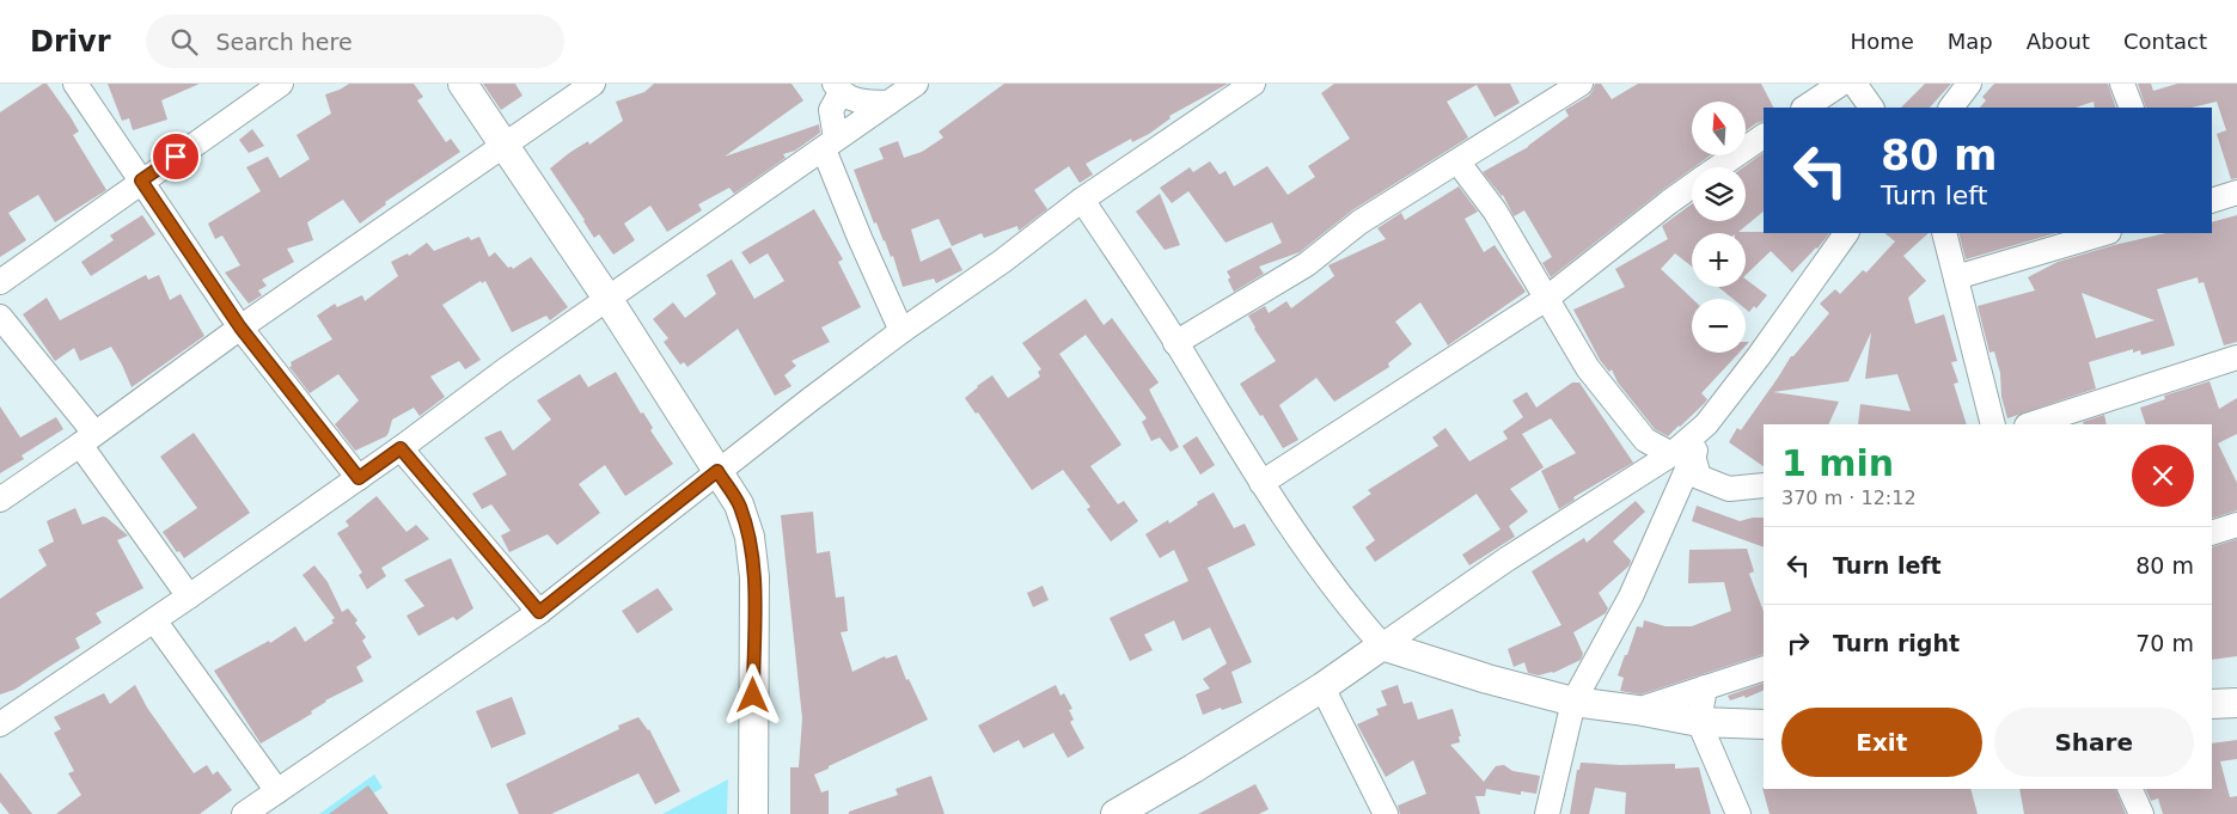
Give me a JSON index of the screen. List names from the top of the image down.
{
  "north": "top",
  "page": {
    "header": "Drivr",
    "search": "Search here",
    "nav": [
      "Home",
      "Map",
      "About",
      "Contact"
    ],
    "map_buttons": ["+", "−"],
    "turn": ["80 m", "Turn left"],
    "heading": ["1 min", "370 m · 12:12"],
    "list": [
      {
        "name": "Turn left",
        "value": "80 m"
      },
      {
        "name": "Turn right",
        "value": "70 m"
      }
    ],
    "buttons": ["Exit", "Share"]
  }
}
